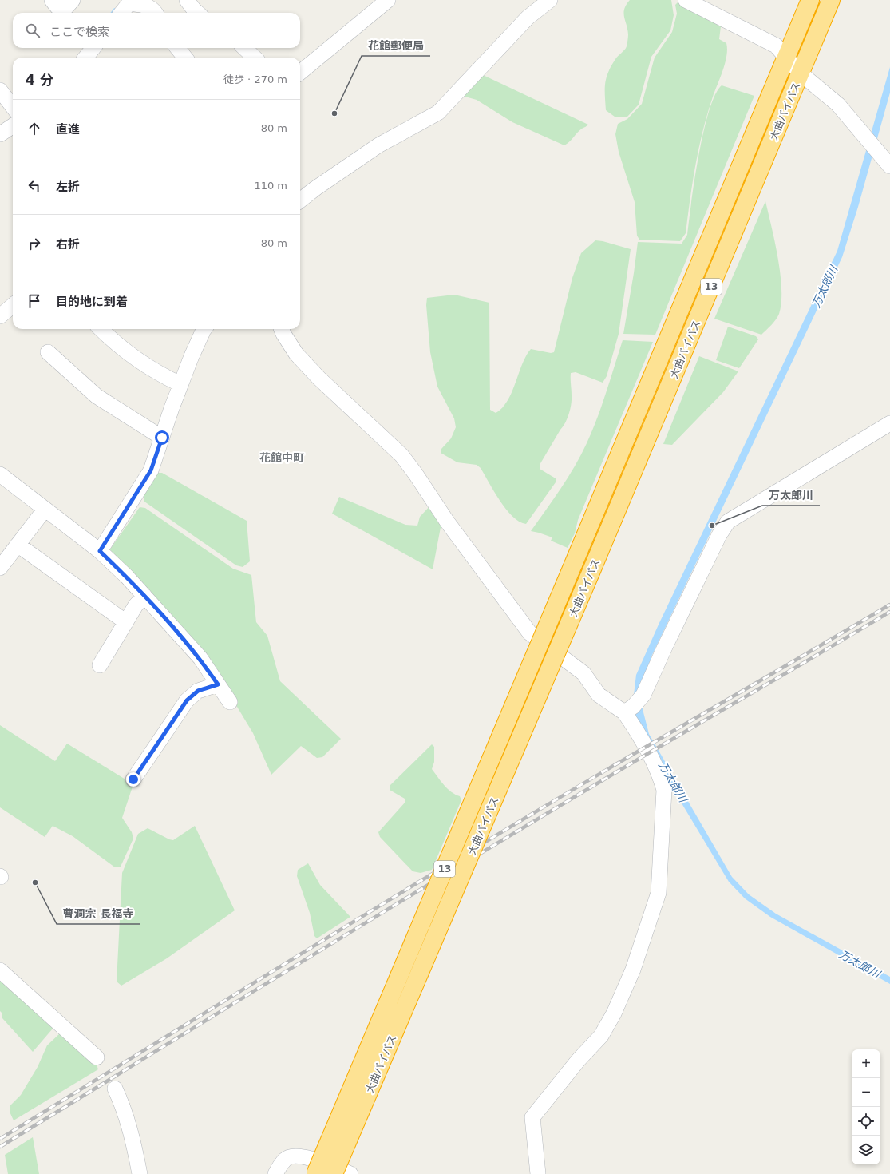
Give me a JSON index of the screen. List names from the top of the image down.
{
  "streets": {
    "highway": ["大曲バイパス", "13"]
  },
  "districts": ["花館中町"],
  "water": ["万太郎川"],
  "places": ["花館郵便局", "万太郎川", "曹洞宗 長福寺"],
  "page": {
    "search": "ここで検索",
    "heading": ["4 分", "徒歩 · 270 m"],
    "list": [
      ["直進", "80 m"],
      ["左折", "110 m"],
      ["右折", "80 m"],
      "目的地に到着"
    ],
    "map_buttons": ["+", "−"]
  }
}
